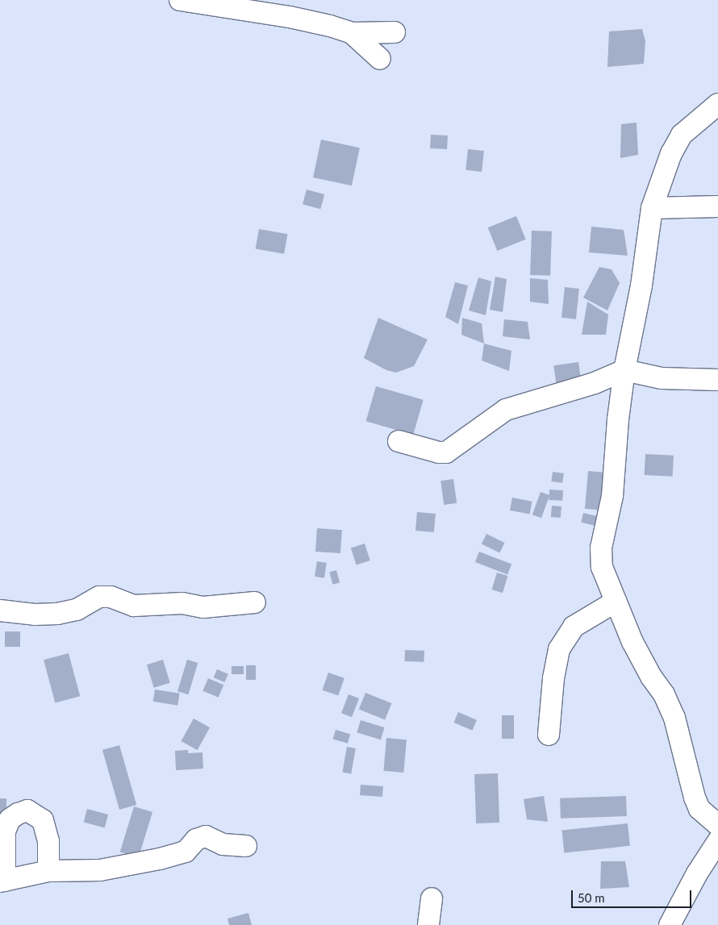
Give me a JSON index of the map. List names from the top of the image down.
{
  "scale_bar": "50 m"
}
